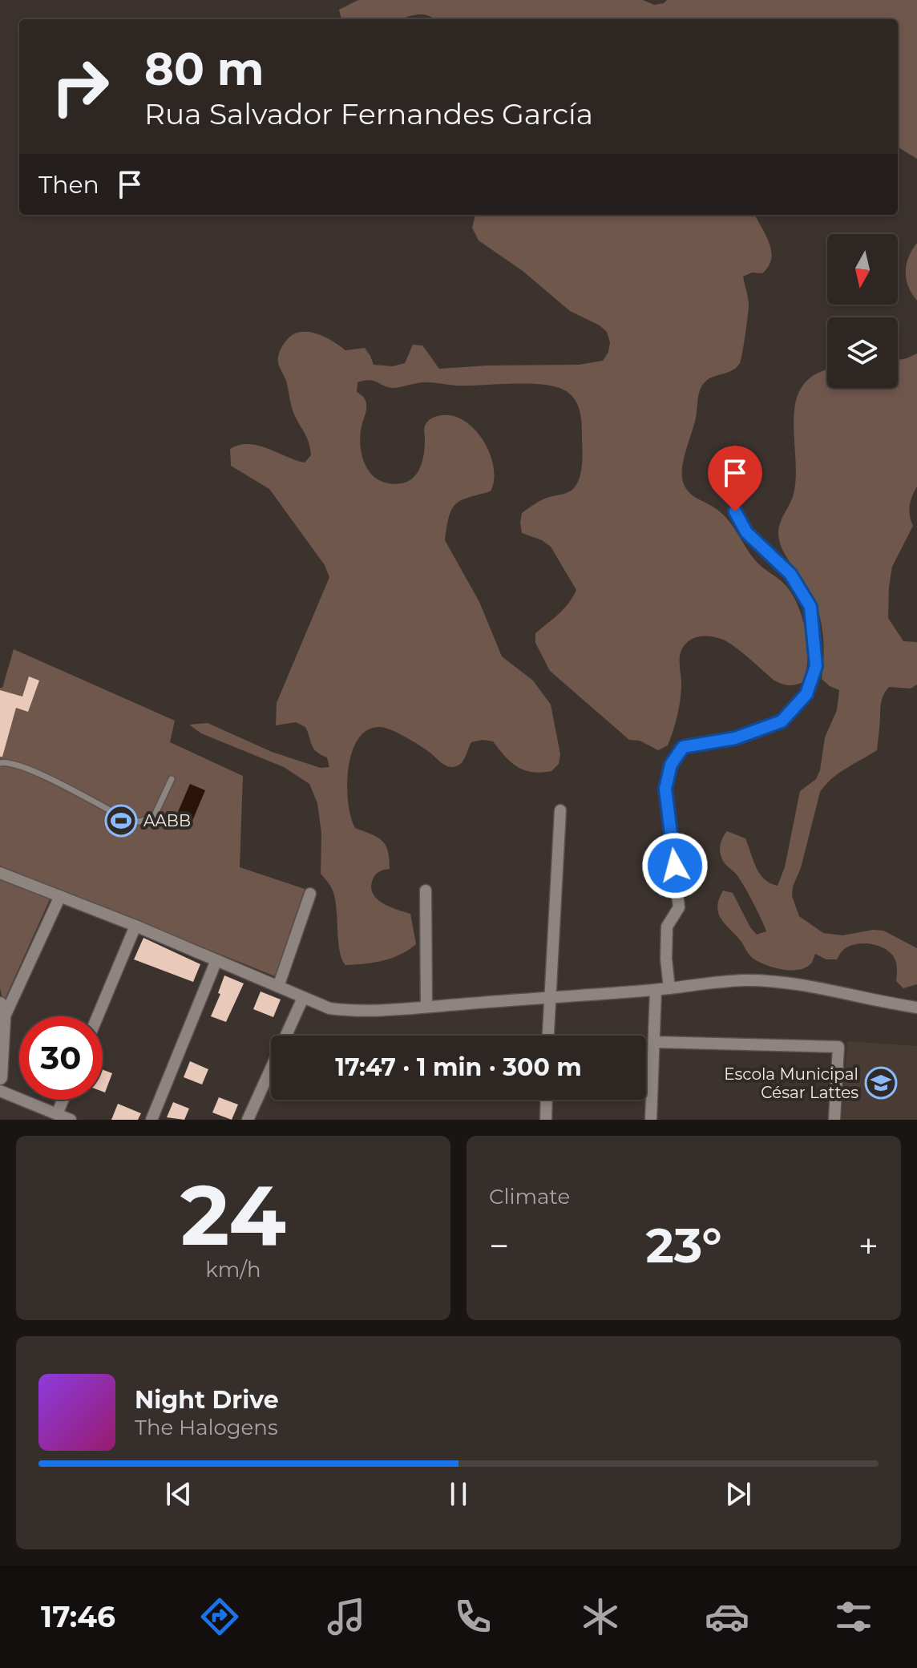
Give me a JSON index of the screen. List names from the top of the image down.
{
  "places": {
    "sports": ["AABB"],
    "school or university": ["Escola Municipal César Lattes"]
  },
  "north": "bottom",
  "page": {
    "turn": ["80 m", "Rua Salvador Fernandes García"],
    "then": "Then",
    "limit": "30",
    "trip": "17:47 · 1 min · 300 m",
    "tile": [
      ["24", "km/h"],
      "Climate"
    ],
    "heat": ["−", "23°", "+"],
    "song": ["Night Drive", "The Halogens"],
    "tabs": "17:46"
  }
}
